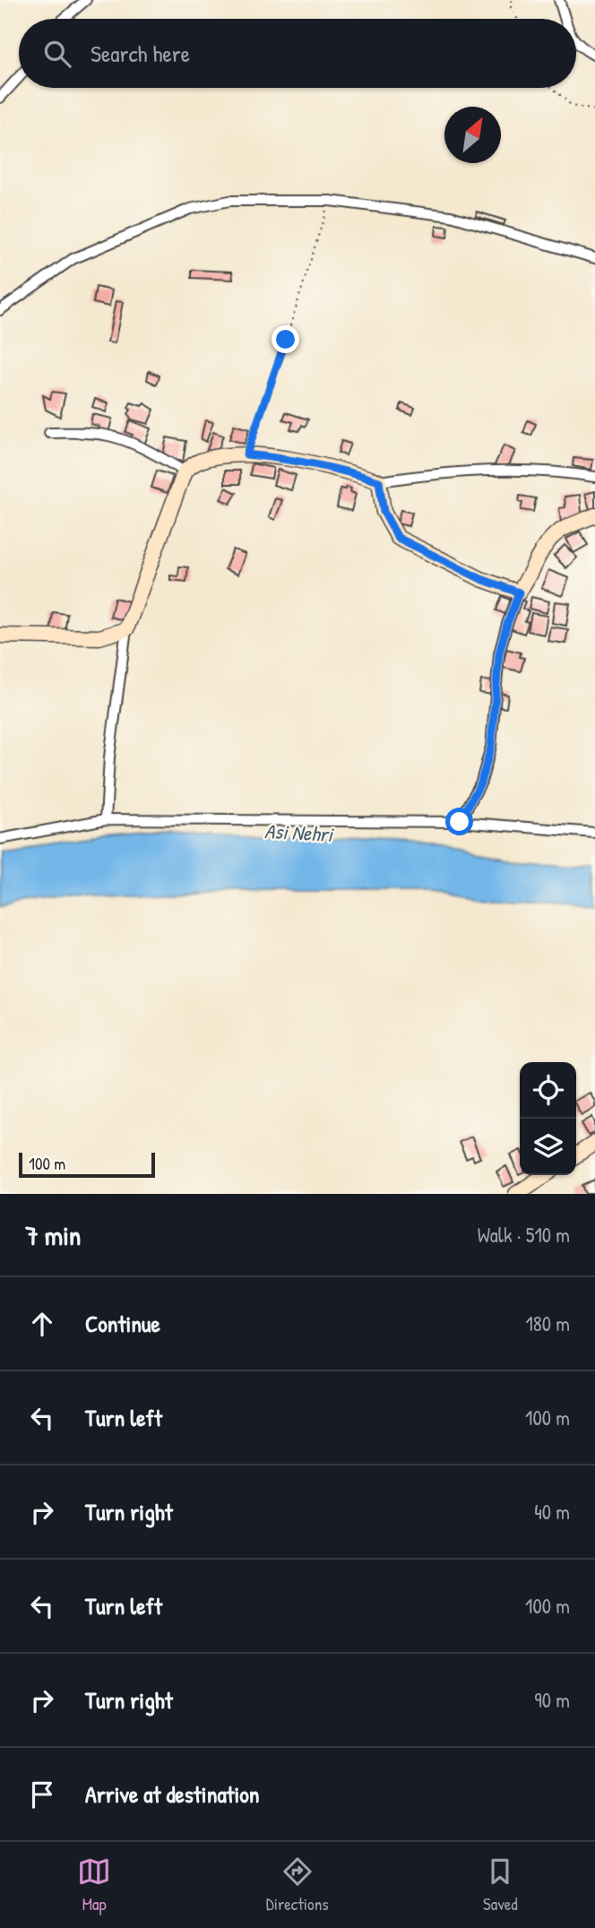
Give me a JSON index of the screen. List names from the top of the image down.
{
  "water": ["Asi Nehri"],
  "scale_bar": "100 m",
  "north": "top right",
  "page": {
    "search": "Search here",
    "scale": "100 m",
    "heading": ["7 min", "Walk · 510 m"],
    "list": [
      ["Continue", "180 m"],
      ["Turn left", "100 m"],
      ["Turn right", "40 m"],
      ["Turn left", "100 m"],
      ["Turn right", "90 m"],
      "Arrive at destination"
    ],
    "nav": ["Map", "Directions", "Saved"]
  }
}
